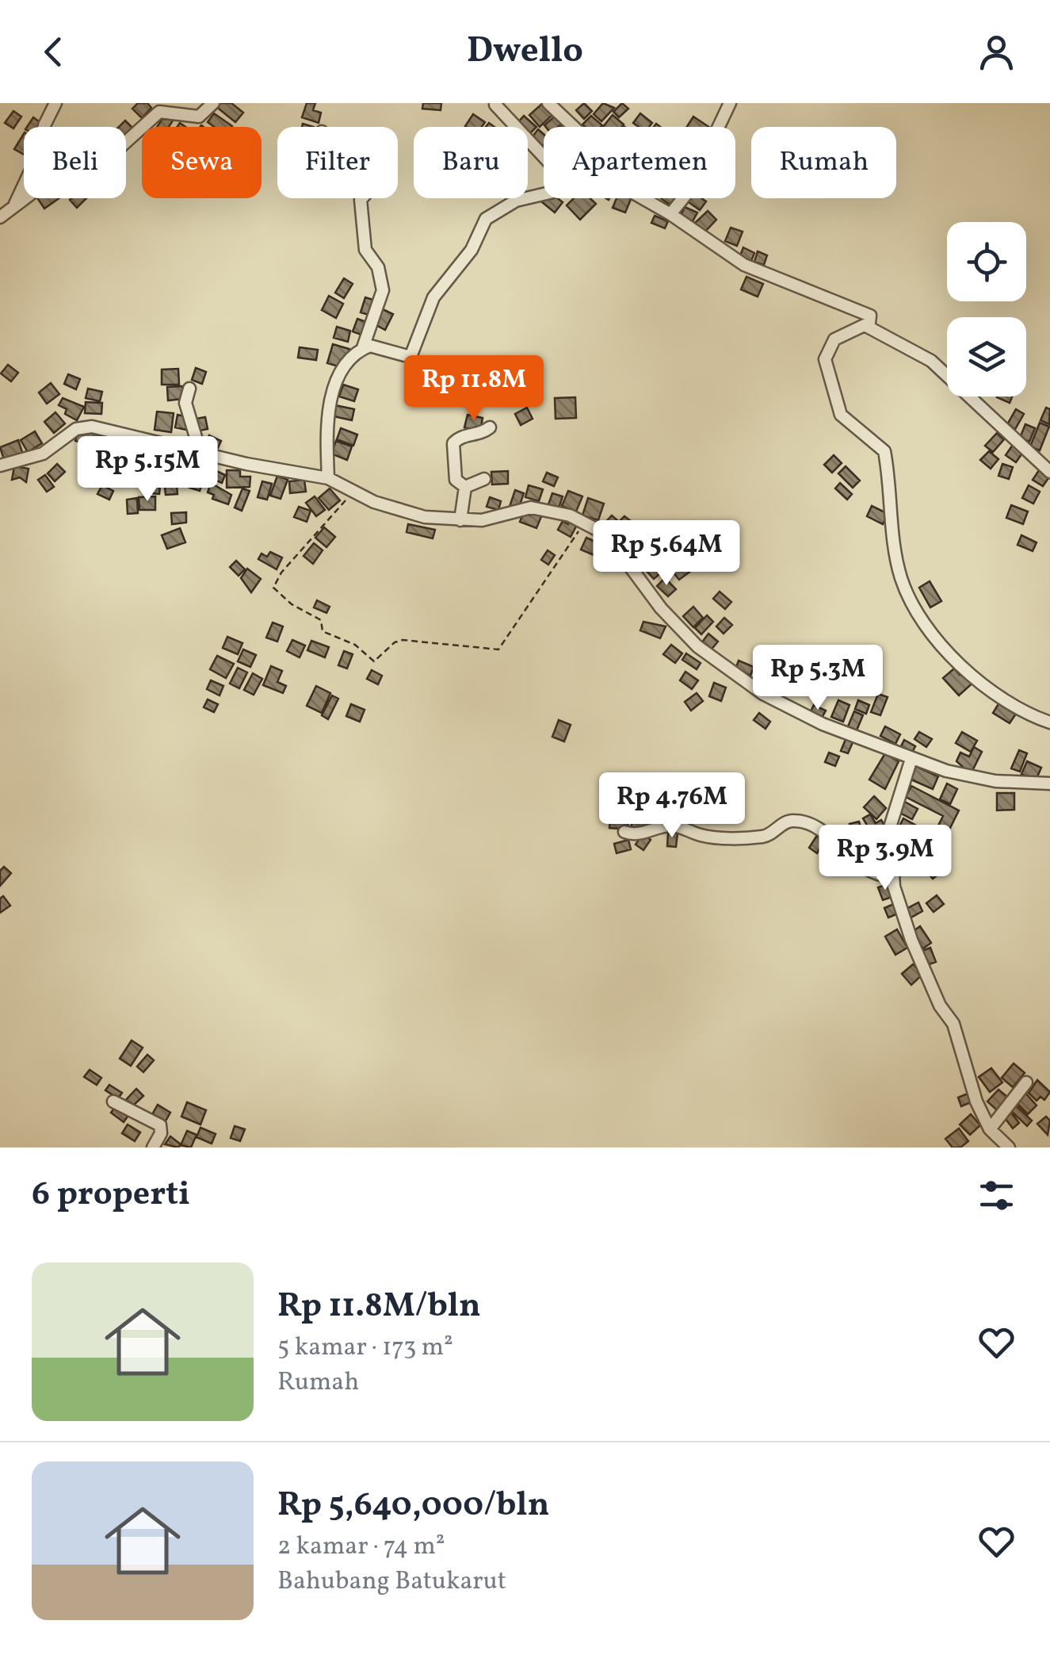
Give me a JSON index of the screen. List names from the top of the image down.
{
  "page": {
    "header": "Dwello",
    "chip": [
      "Beli",
      "Sewa",
      "Filter",
      "Baru",
      "Apartemen",
      "Rumah"
    ],
    "price": [
      "Rp 11.8M",
      "Rp 5.15M",
      "Rp 5.64M",
      "Rp 5.3M",
      "Rp 4.76M",
      "Rp 3.9M"
    ],
    "heading": "6 properti",
    "list": [
      {
        "name": "Rp 11.8M/bln",
        "note": "5 kamar · 173 m² · Rumah"
      },
      {
        "name": "Rp 5,640,000/bln",
        "note": "2 kamar · 74 m² · Bahubang Batukarut"
      }
    ]
  }
}
